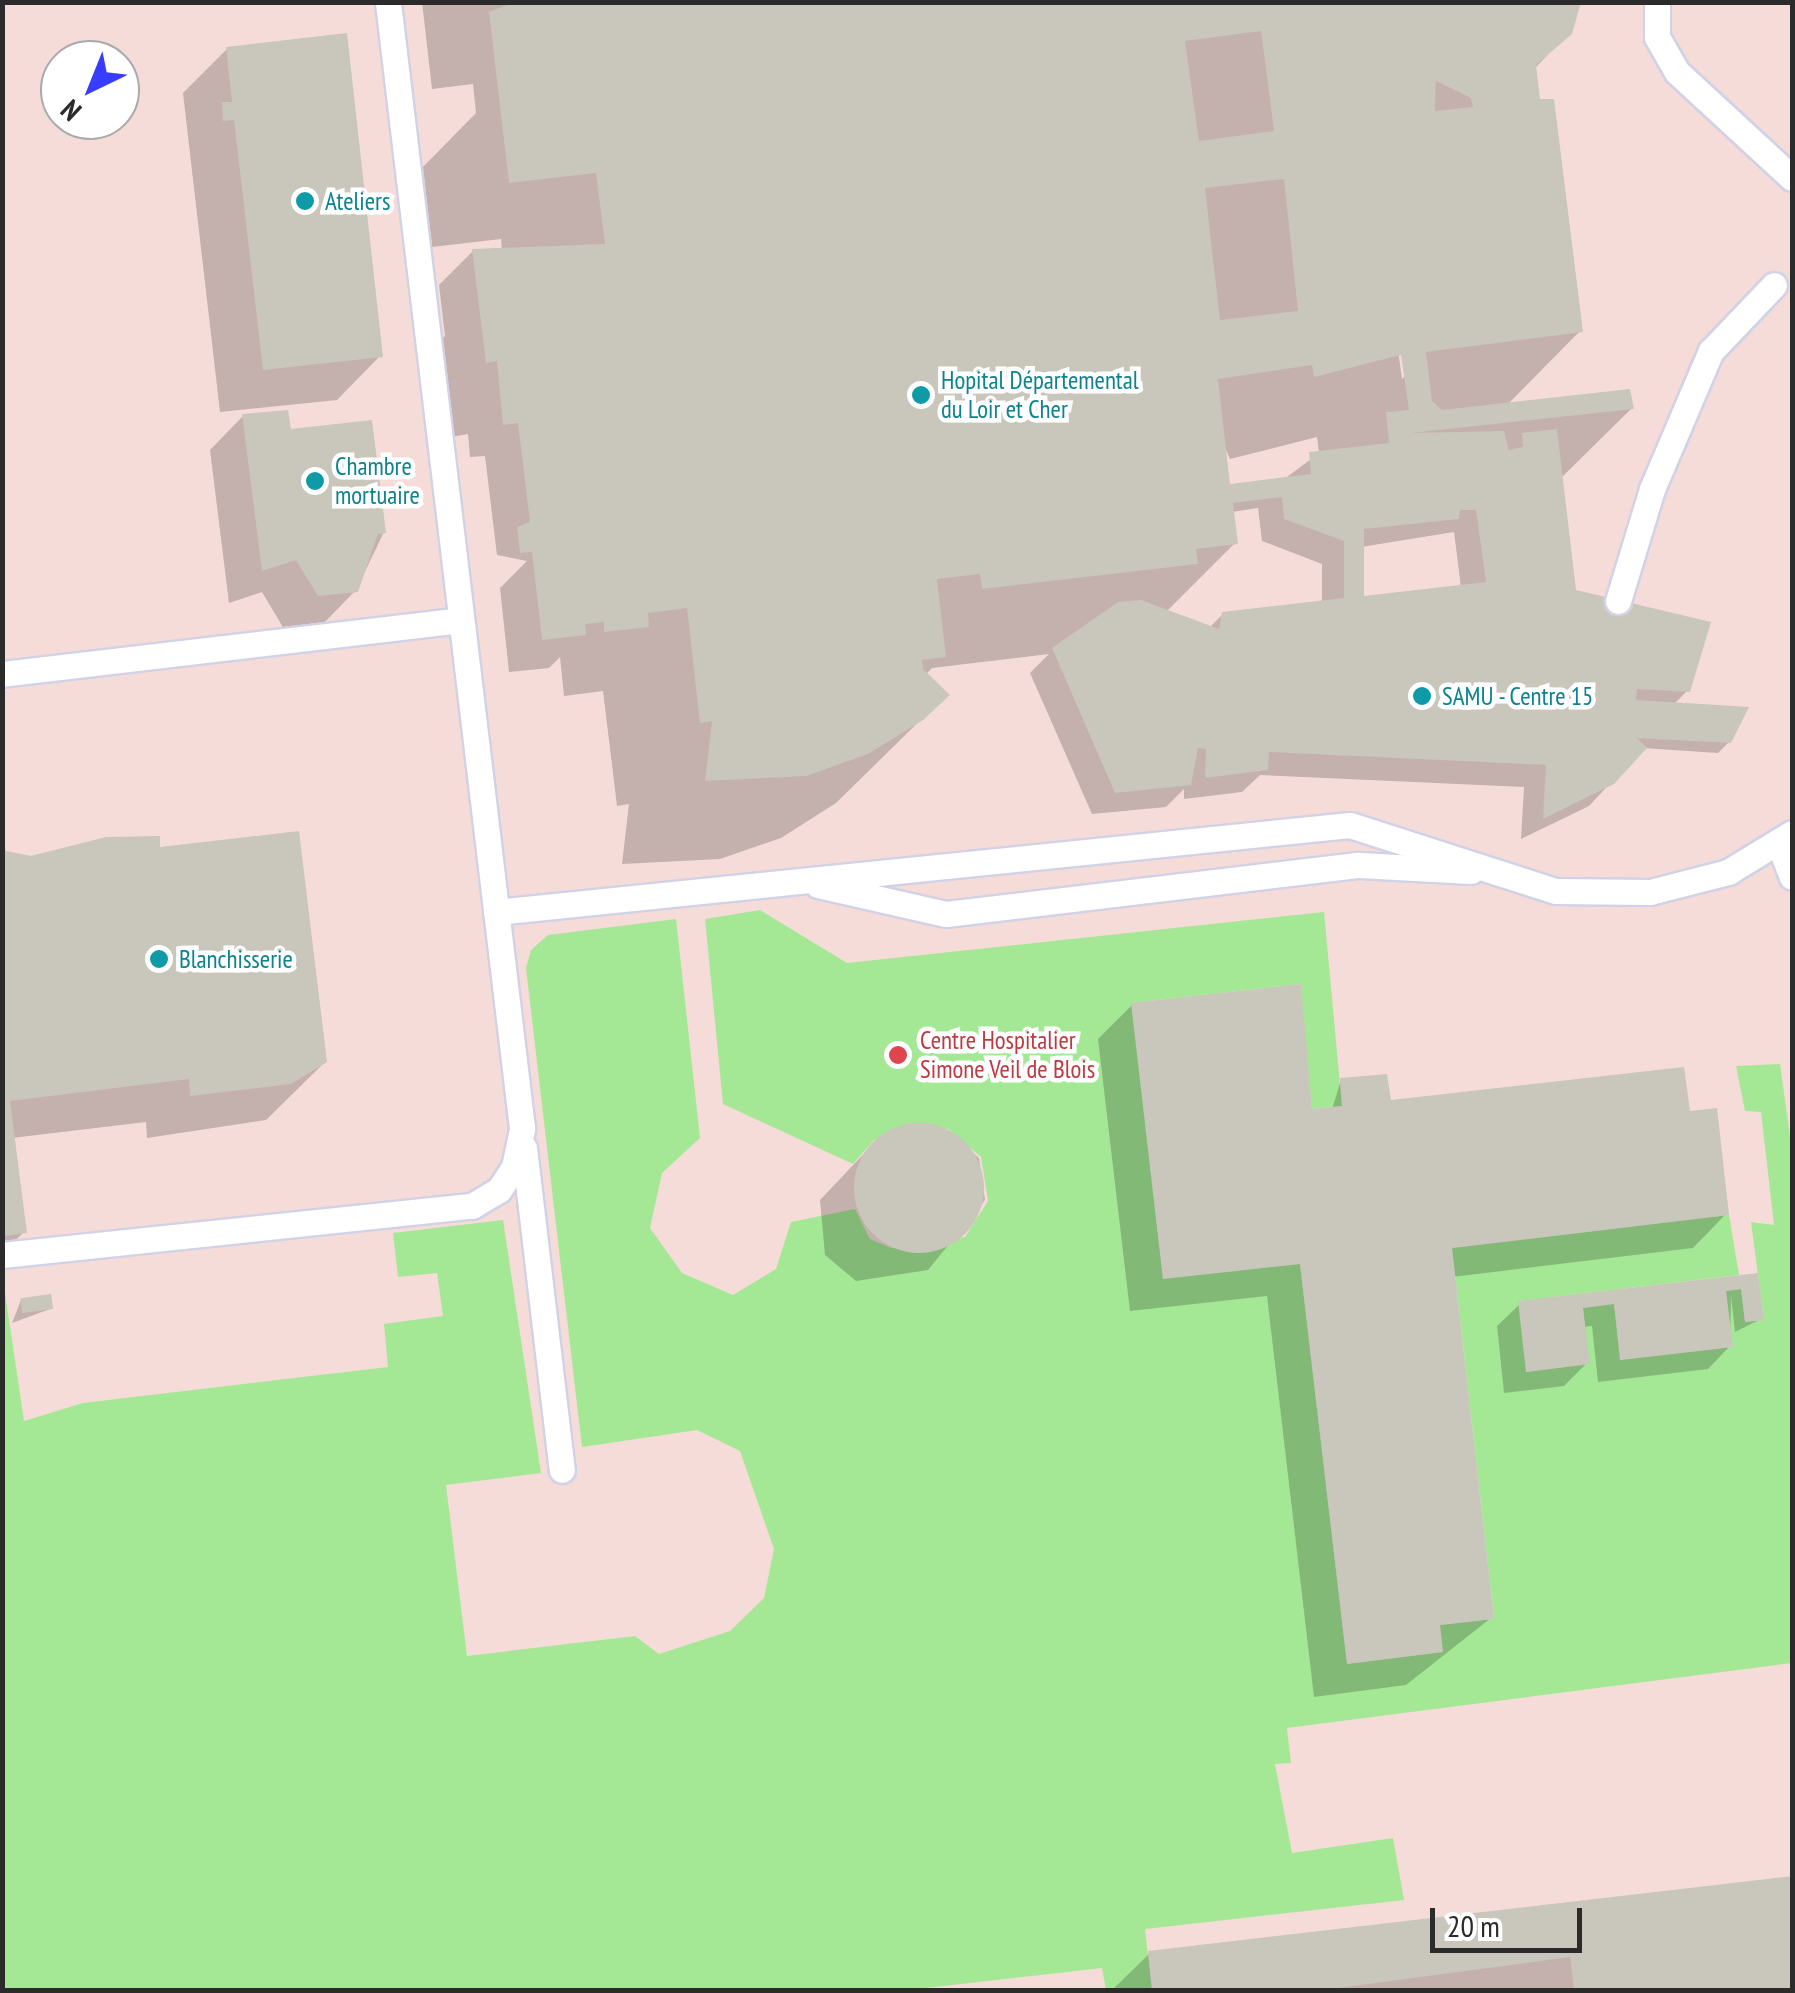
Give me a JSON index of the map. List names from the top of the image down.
{
  "places": [
    "Ateliers",
    "Hopital Départemental du Loir et Cher",
    "Chambre mortuaire",
    "SAMU - Centre 15",
    "Blanchisserie",
    "Centre Hospitalier Simone Veil de Blois"
  ],
  "scale_bar": "20 m",
  "north": "bottom left"
}
